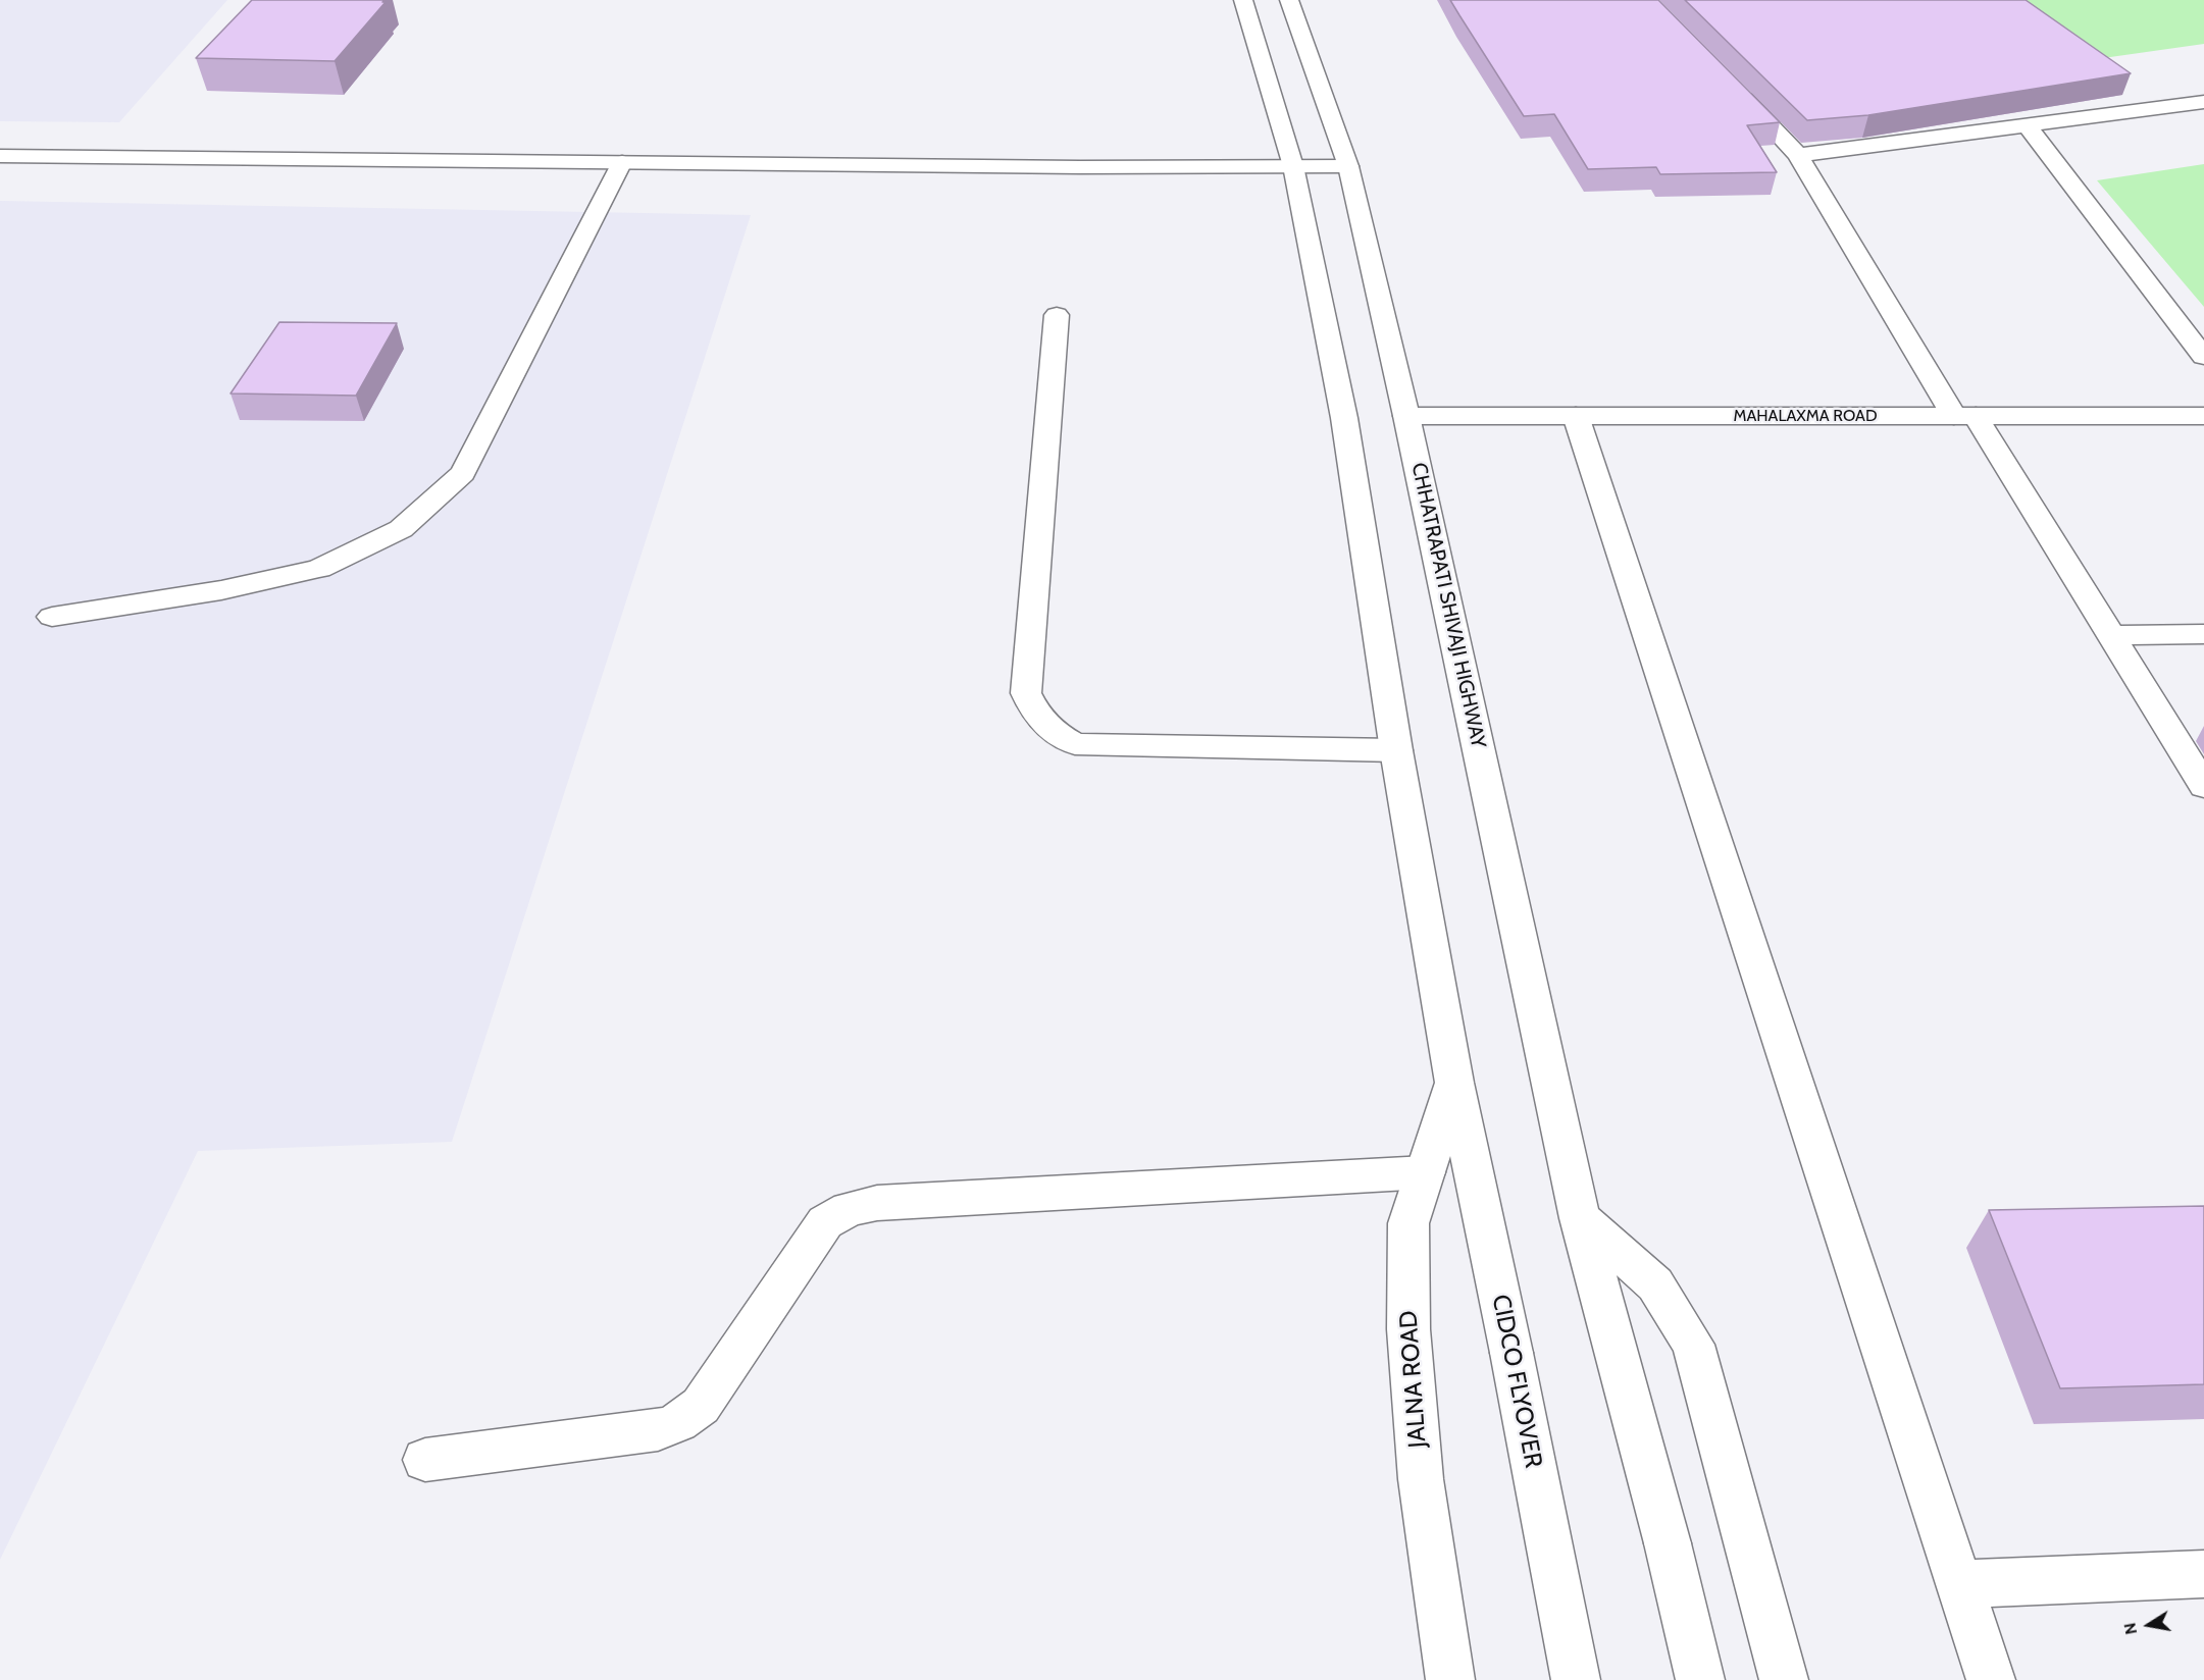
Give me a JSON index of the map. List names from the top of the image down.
{
  "streets": {
    "main road": [
      "MAHALAXMA ROAD",
      "CHHATRAPATI SHIVAJI HIGHWAY",
      "JALNA ROAD",
      "CIDCO FLYOVER"
    ]
  },
  "crossings": [
    ["MAHALAXMA ROAD", "CHHATRAPATI SHIVAJI HIGHWAY"],
    ["JALNA ROAD", "CIDCO FLYOVER"]
  ],
  "north": "left"
}
